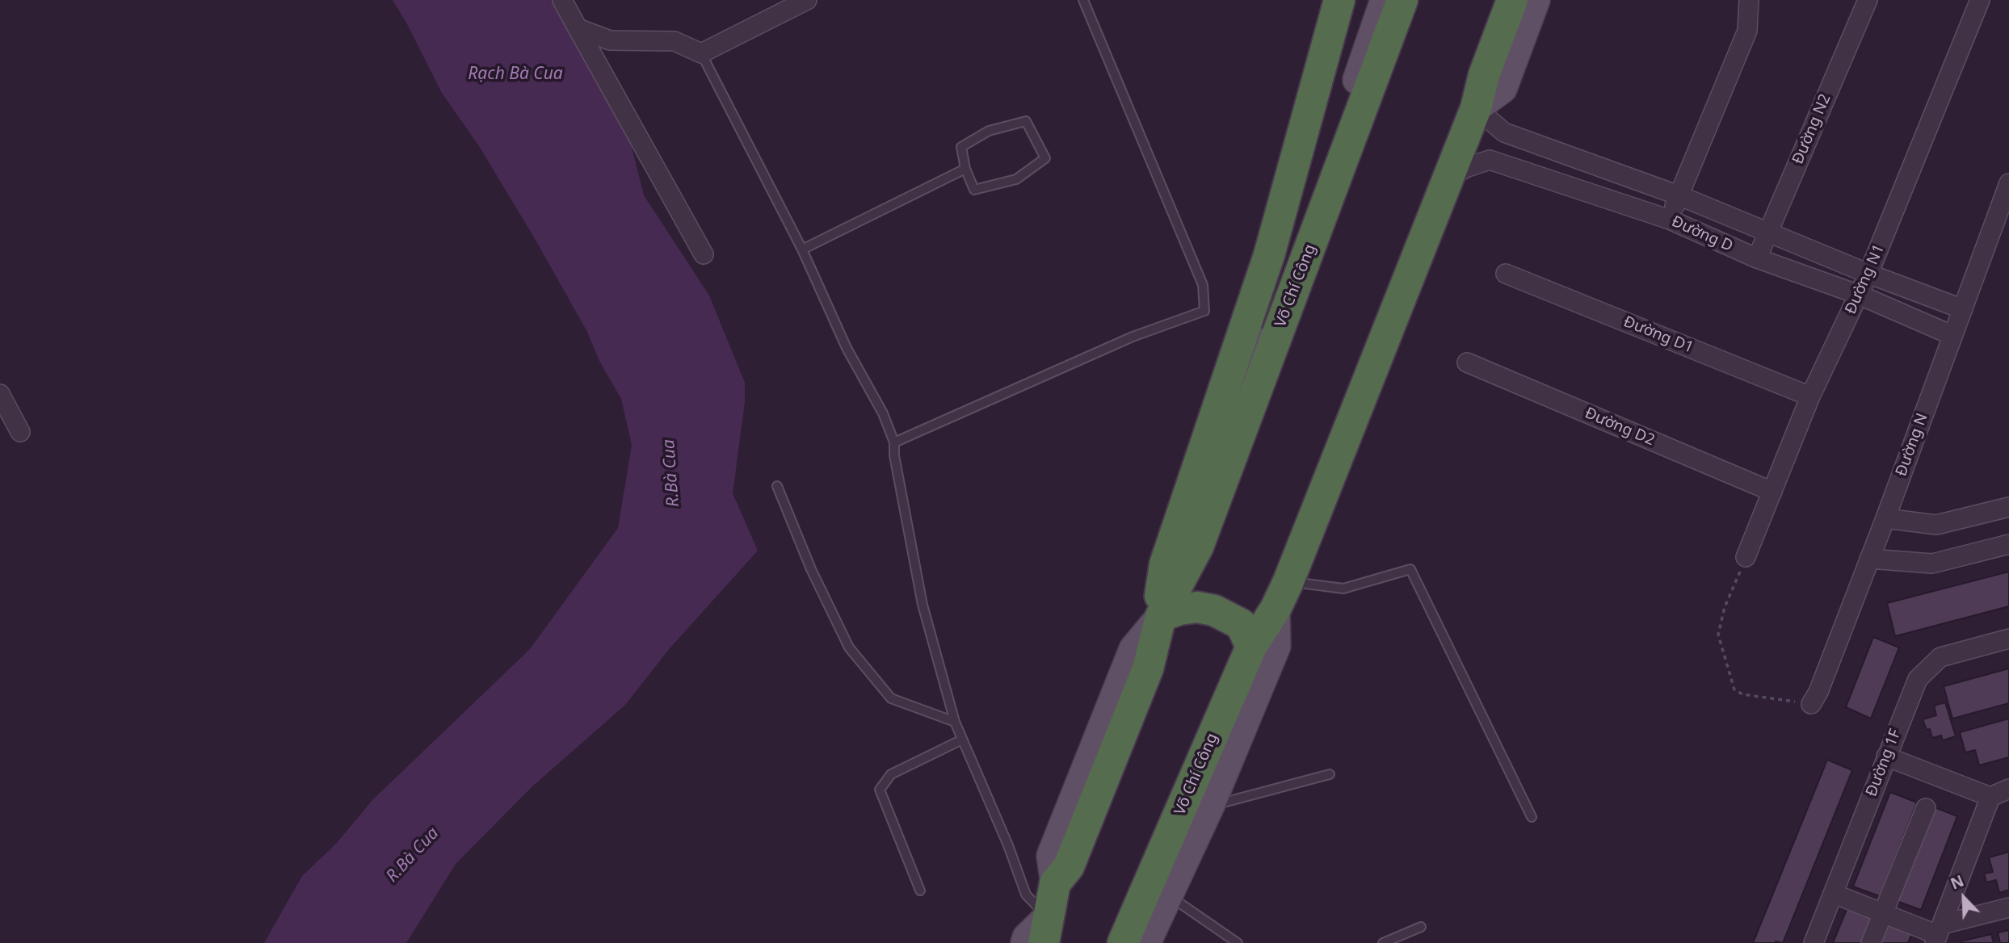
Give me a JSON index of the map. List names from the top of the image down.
{
  "streets": {
    "highway": ["Võ Chí Công"],
    "street": [
      "Đường N2",
      "Đường D",
      "Đường N1",
      "Đường D1",
      "Đường D2",
      "Đường N",
      "Đường 1F"
    ]
  },
  "crossings": [
    ["Đường N2", "Đường D"],
    ["Đường D", "Đường N1"],
    ["Đường D", "Võ Chí Công"],
    ["Đường D", "Đường N"],
    ["Đường N1", "Đường D1"],
    ["Đường N1", "Đường D2"]
  ],
  "water": ["Rạch Bà Cua", "R.Bà Cua"],
  "north": "top left"
}
